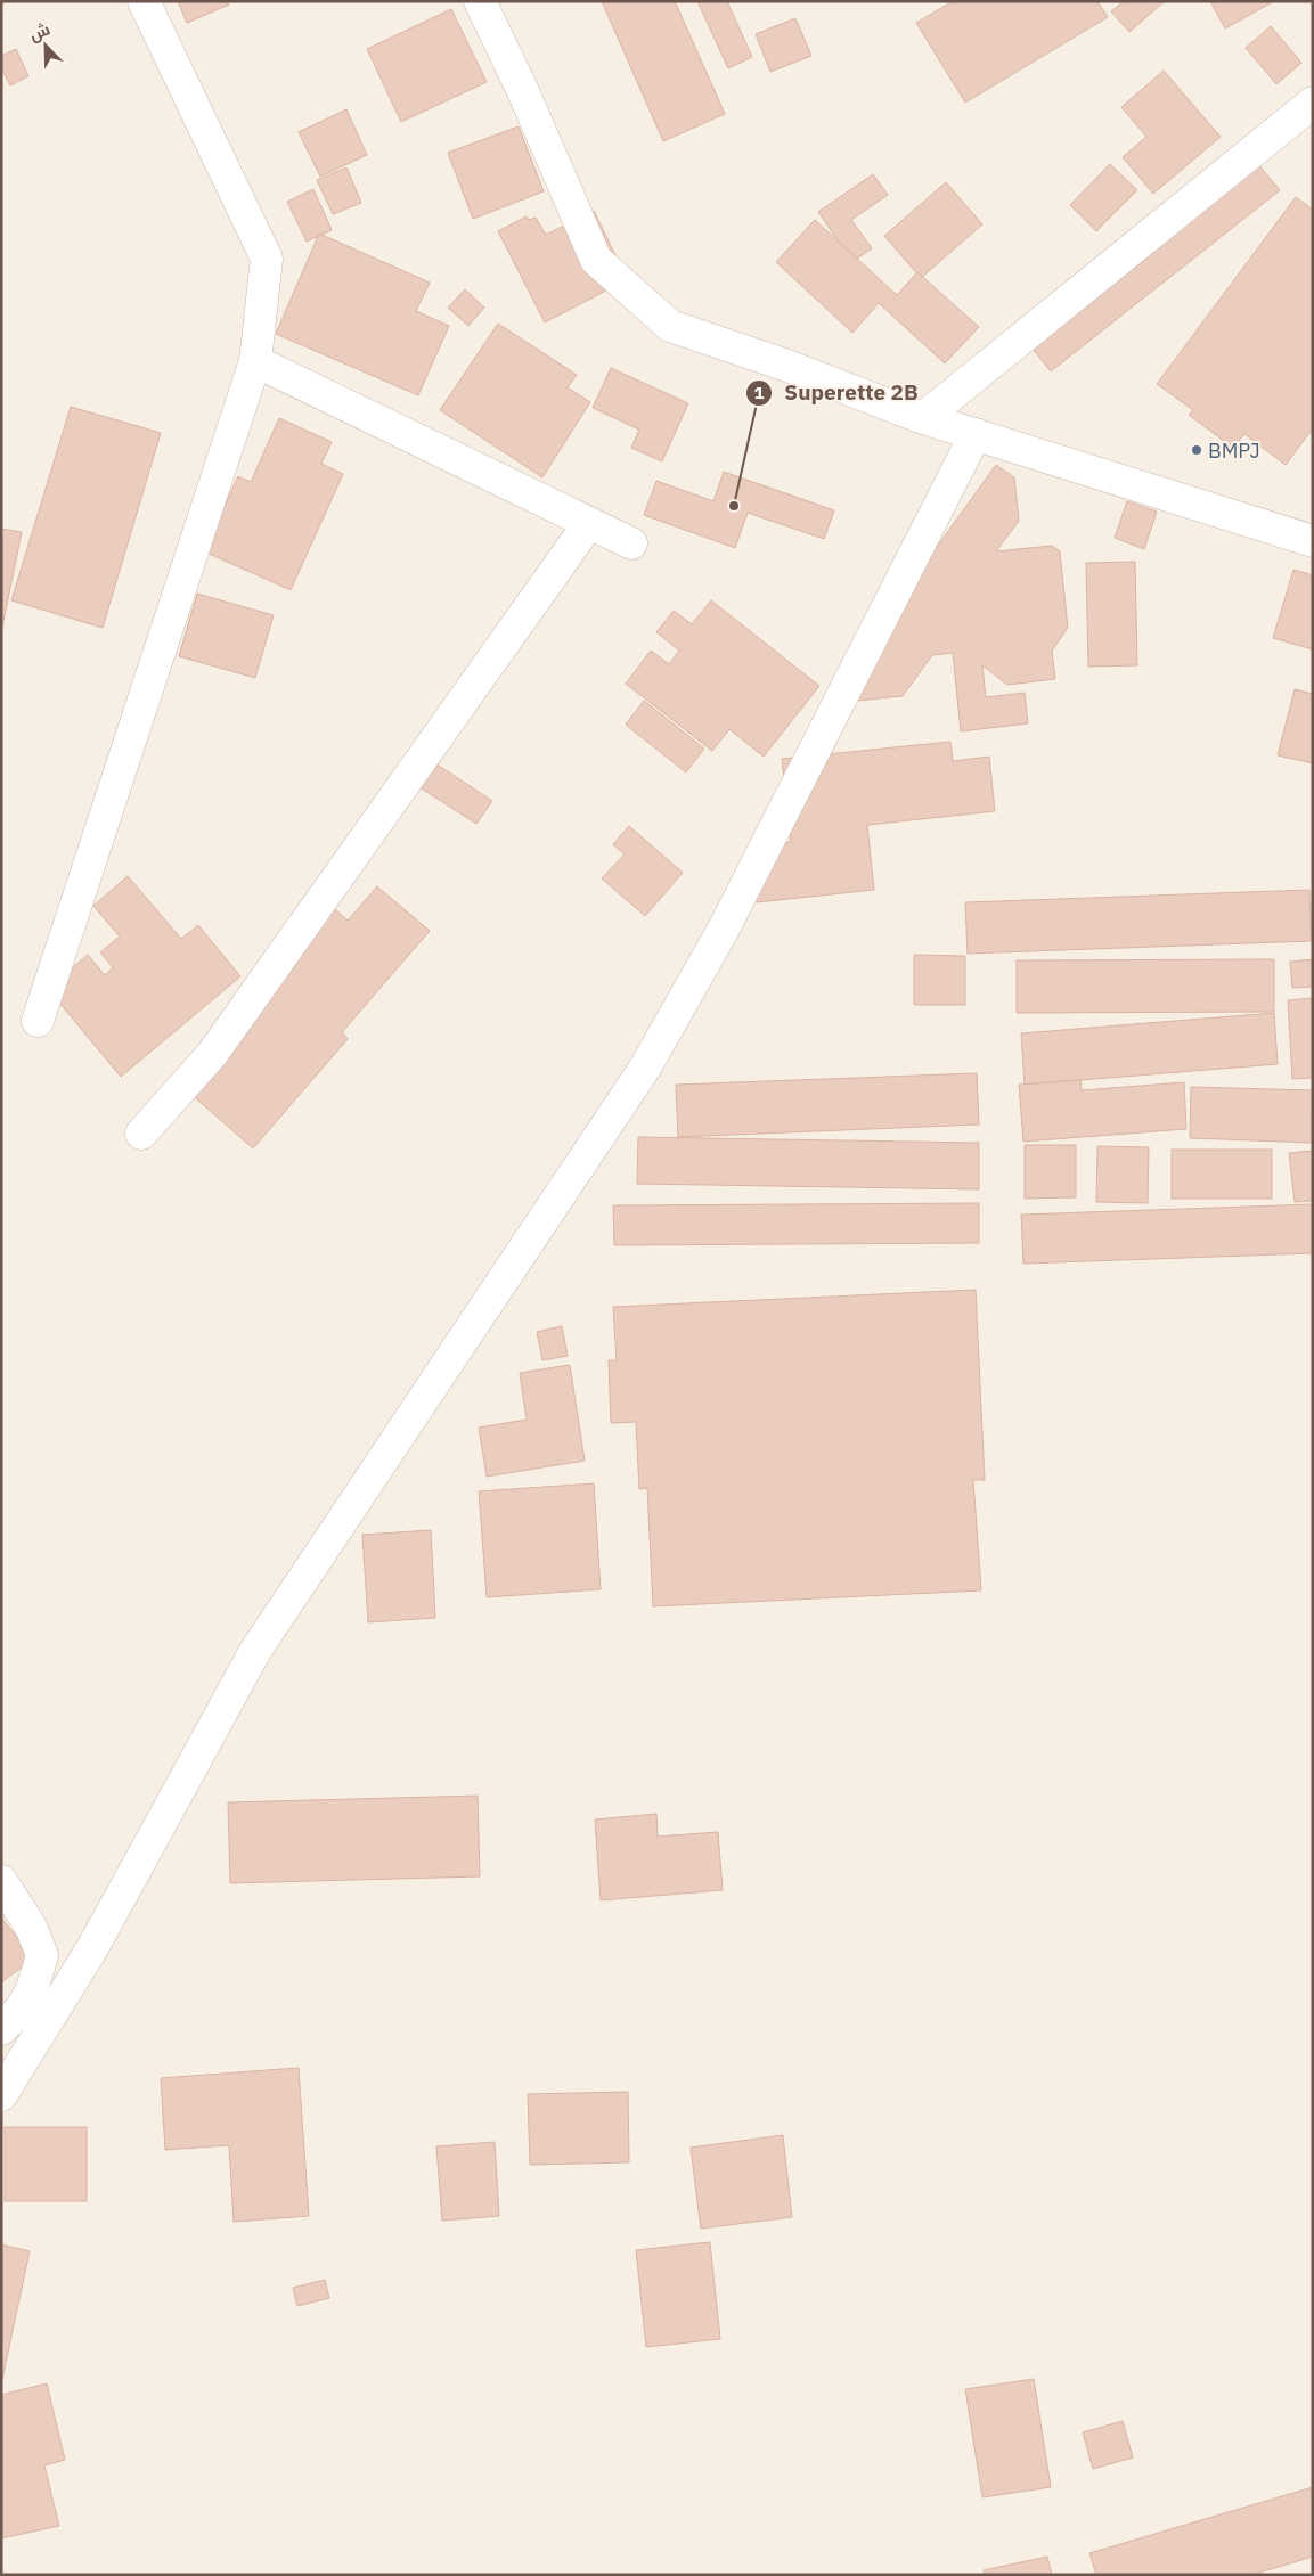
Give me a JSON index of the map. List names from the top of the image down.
{
  "places": ["BMPJ", "Superette 2B"],
  "north": "top left"
}
